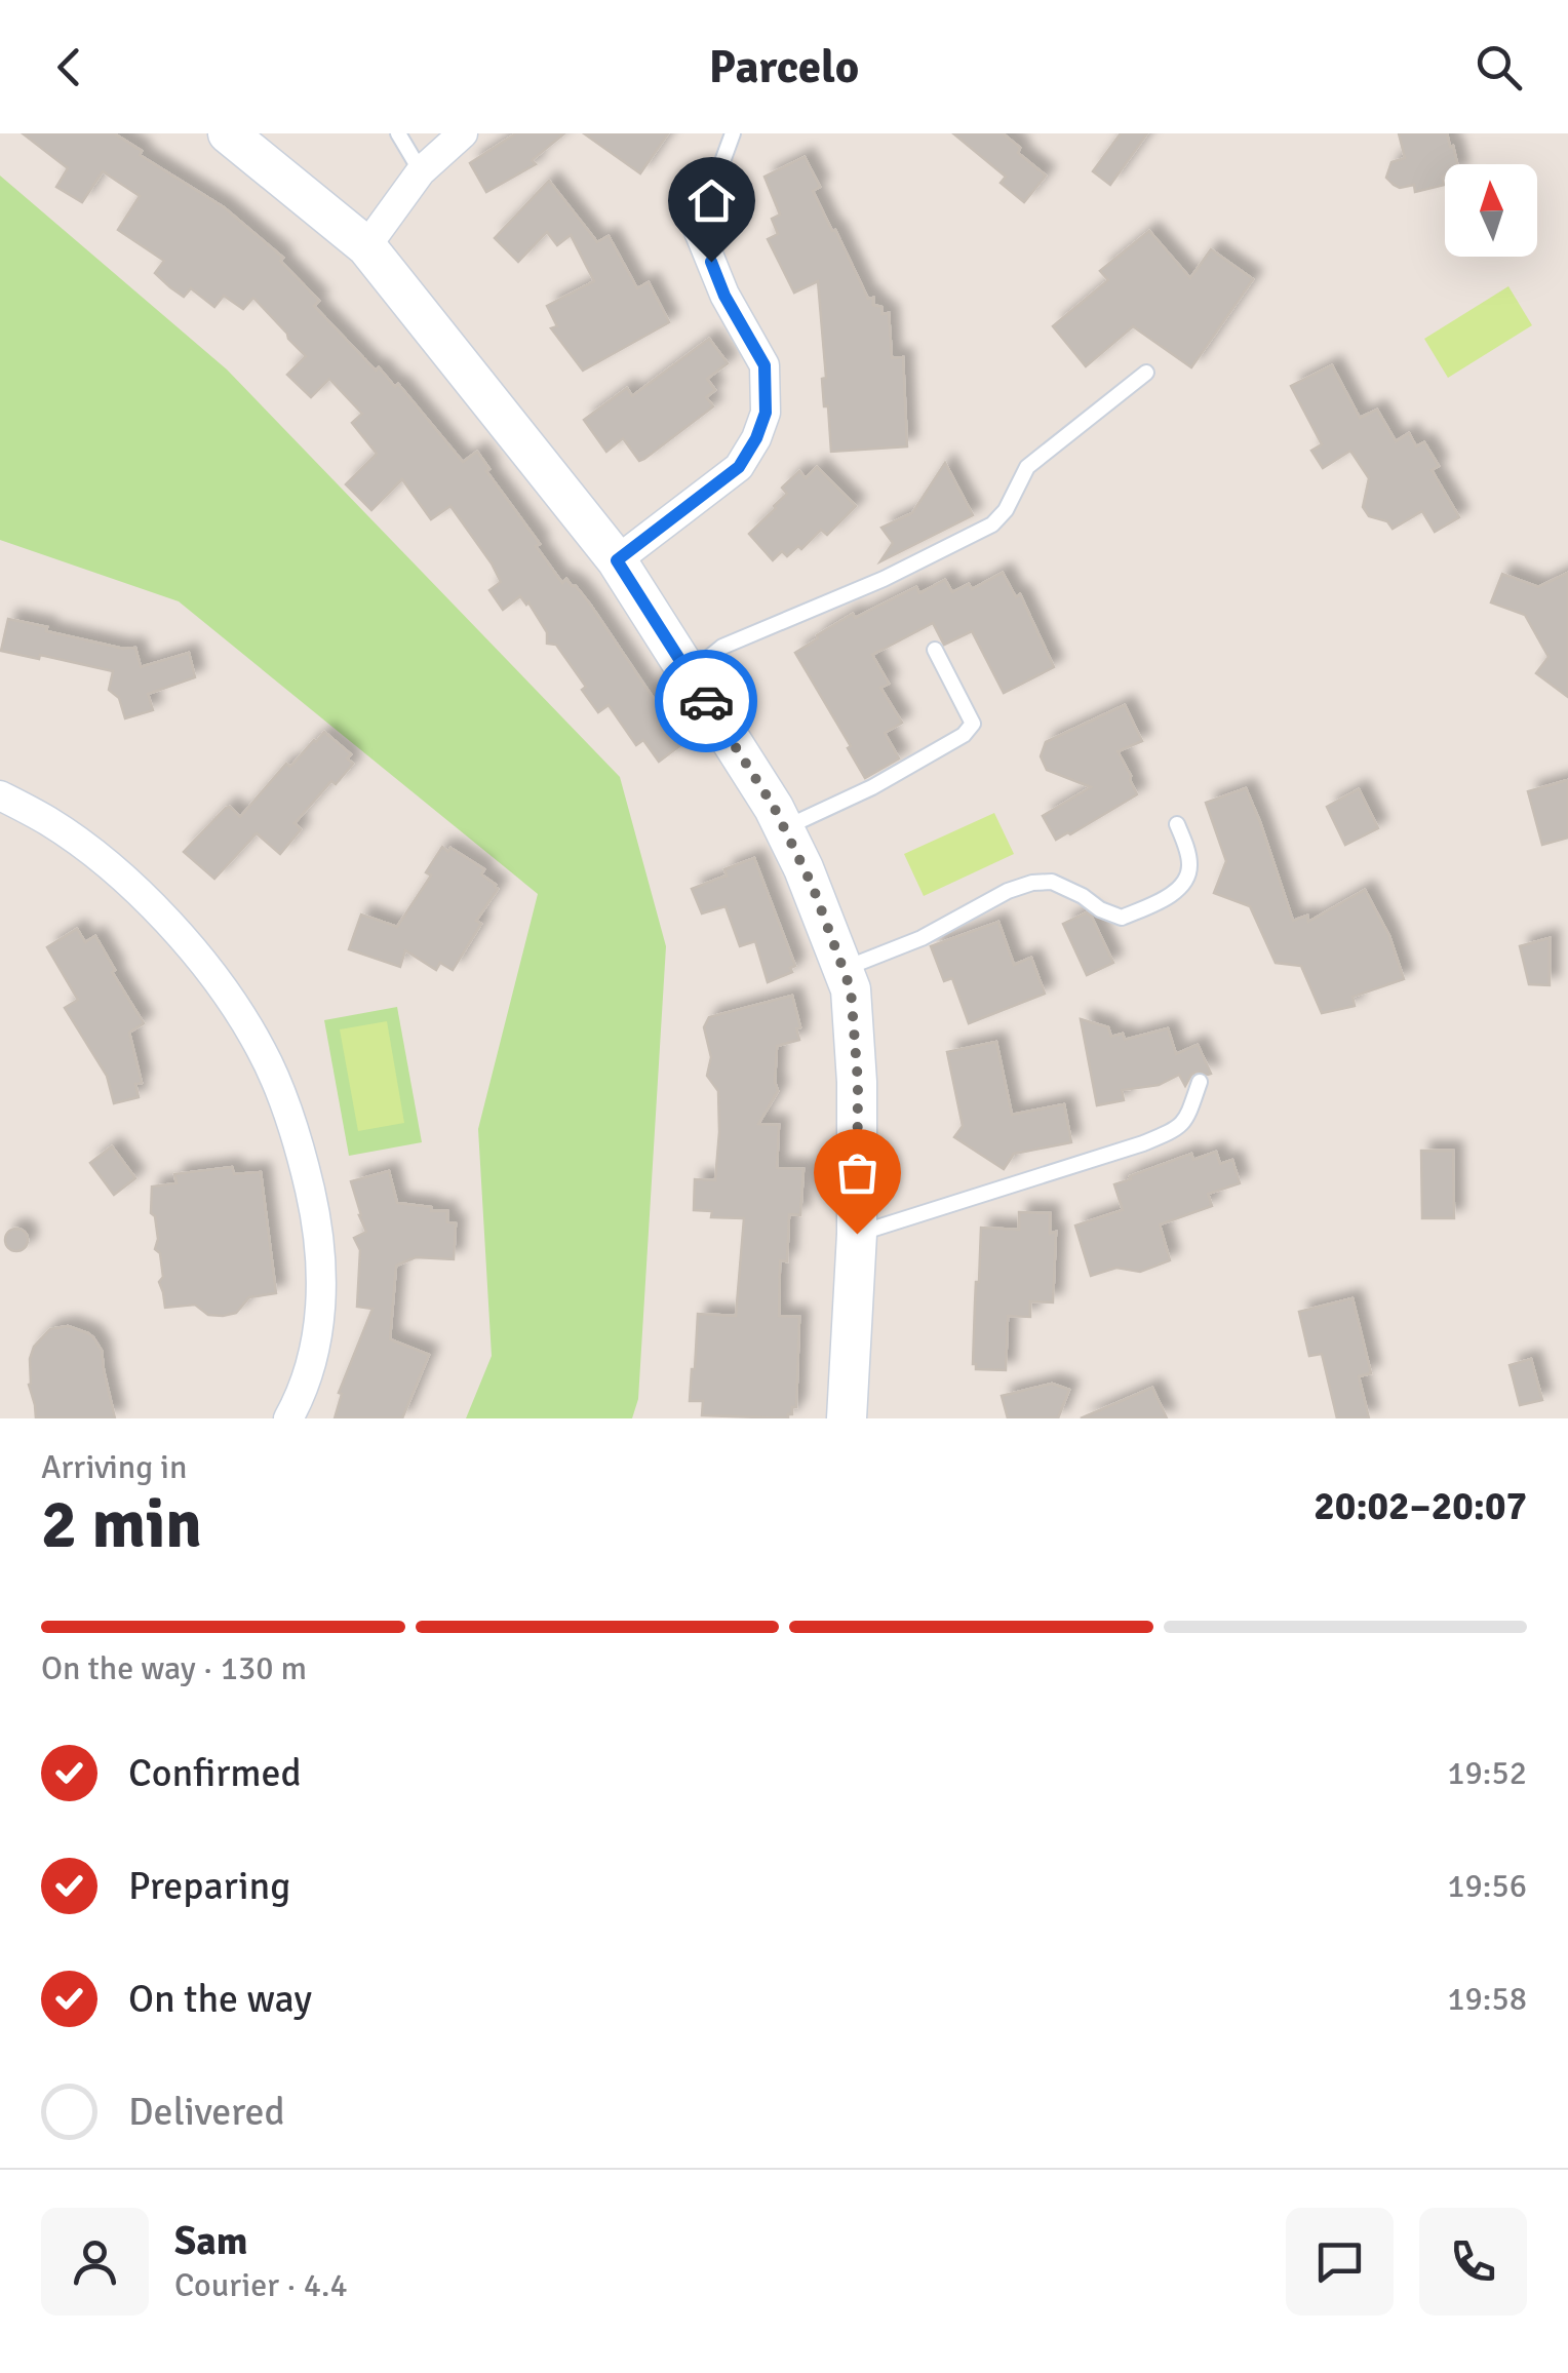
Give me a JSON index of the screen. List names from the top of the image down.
{
  "north": "top",
  "page": {
    "header": "Parcelo",
    "heading": ["2 min", "Arriving in", "20:02–20:07"],
    "panel": ["Sam", "Courier · 4.4"],
    "bar": "On the way · 130 m",
    "list": [
      ["Confirmed", "19:52"],
      ["Preparing", "19:56"],
      ["On the way", "19:58"],
      "Delivered"
    ]
  }
}
